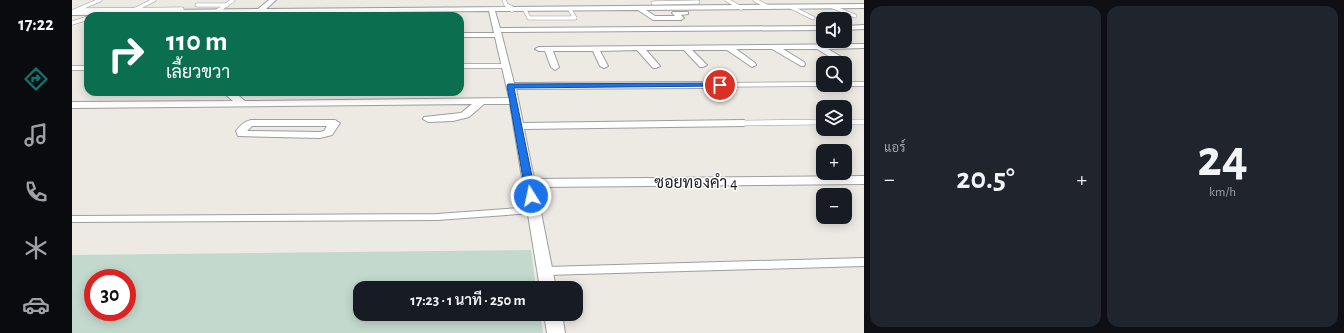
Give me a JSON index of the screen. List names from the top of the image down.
{
  "streets": {
    "street": ["ซอยทองคำ 4"]
  },
  "page": {
    "tabs": "17:22",
    "tile": [
      "แอร์",
      ["24", "km/h"]
    ],
    "map_buttons": ["+", "−"],
    "turn": ["110 m", "เลี้ยวขวา"],
    "heat": ["−", "20.5°", "+"],
    "limit": "30",
    "trip": "17:23 · 1 นาที · 250 m"
  }
}
